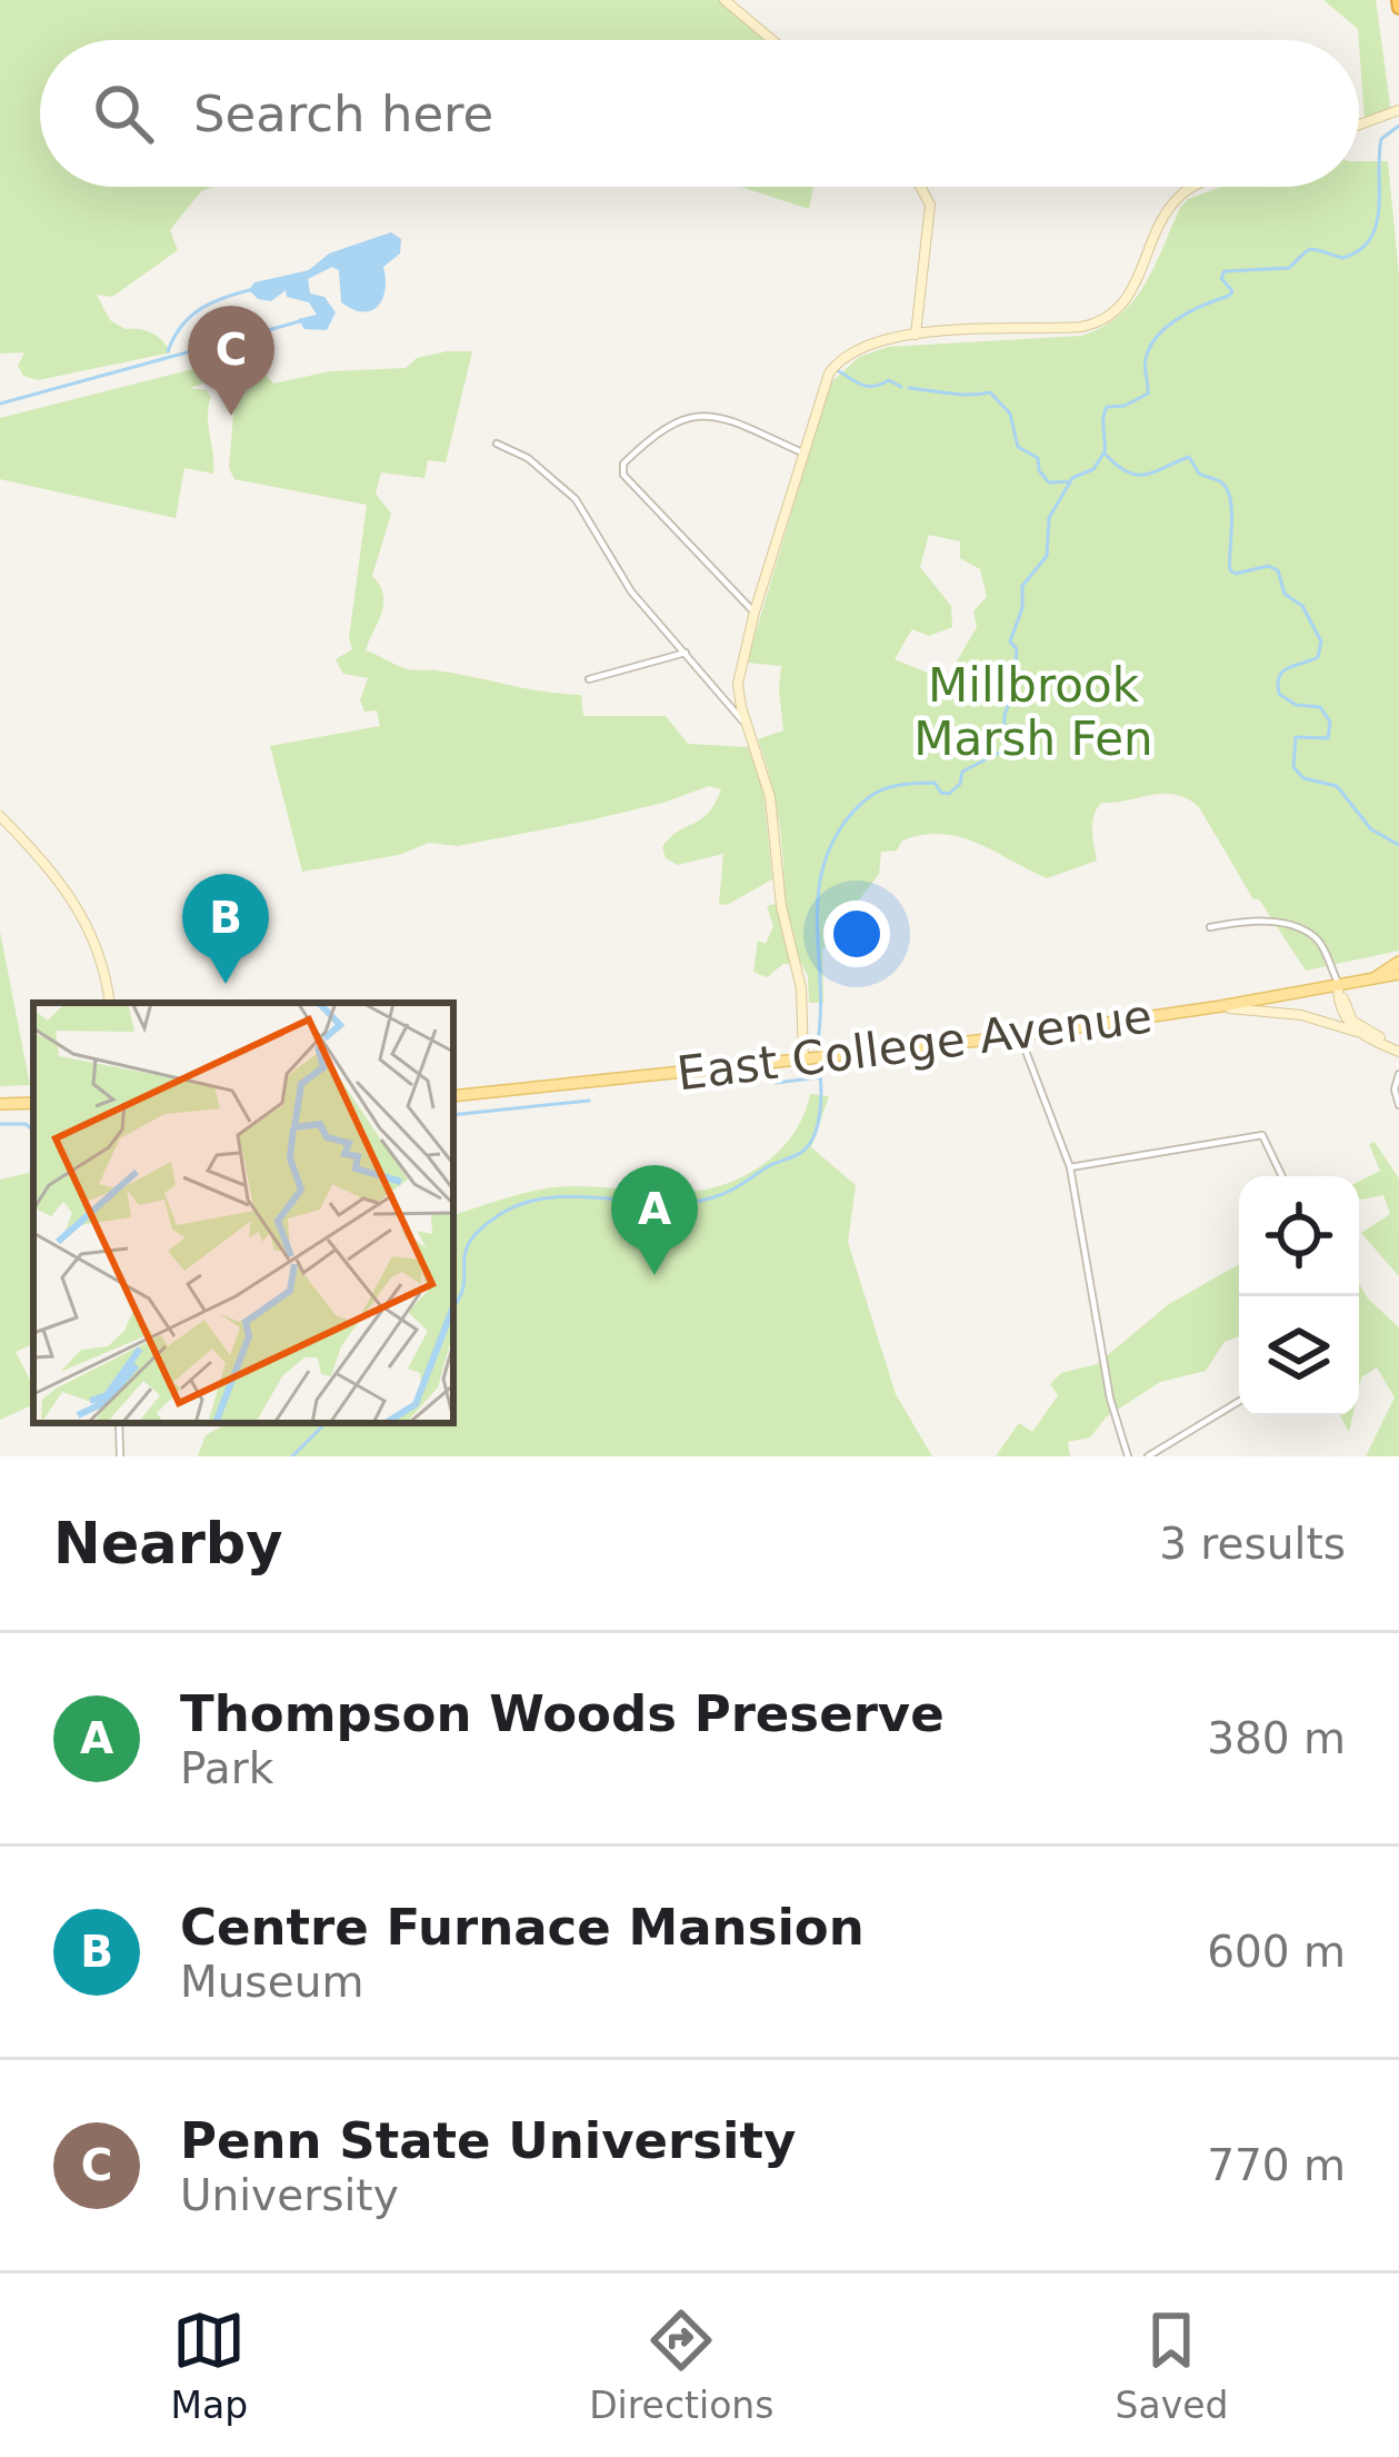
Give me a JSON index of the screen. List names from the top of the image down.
{
  "streets": {
    "main road": ["East College Avenue"]
  },
  "parks": ["Millbrook Marsh Fen"],
  "page": {
    "search": "Search here",
    "pins": ["C", "B", "A"],
    "heading": ["Nearby", "3 results"],
    "list": [
      {
        "mark": "A",
        "name": "Thompson Woods Preserve",
        "note": "Park",
        "value": "380 m"
      },
      {
        "mark": "B",
        "name": "Centre Furnace Mansion",
        "note": "Museum",
        "value": "600 m"
      },
      {
        "mark": "C",
        "name": "Penn State University",
        "note": "University",
        "value": "770 m"
      }
    ],
    "nav": ["Map", "Directions", "Saved"]
  }
}
